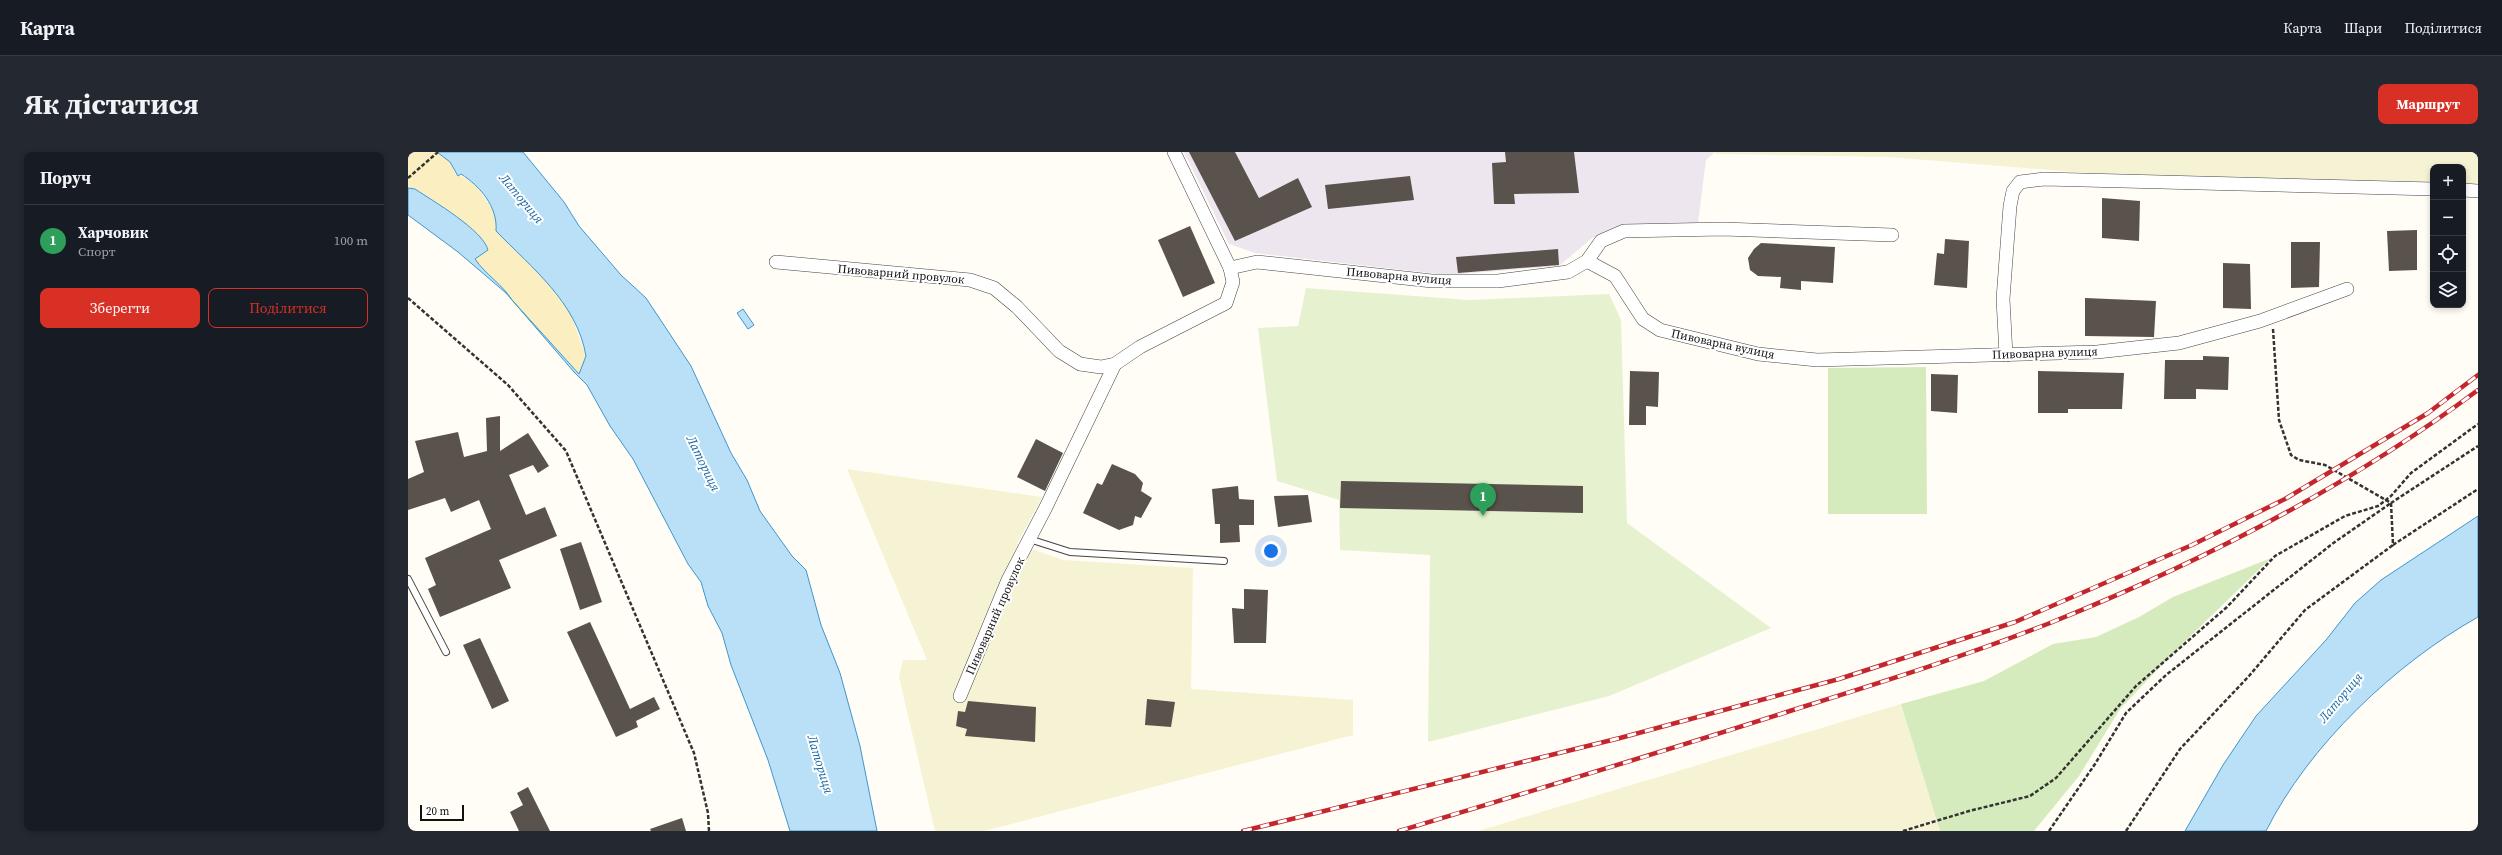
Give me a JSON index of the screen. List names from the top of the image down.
{
  "streets": {
    "street": ["Пивоварний провулок", "Пивоварна вулиця"]
  },
  "crossings": [
    ["Пивоварний провулок", "Пивоварна вулиця"]
  ],
  "water": ["Латориця"],
  "scale_bar": "20 m",
  "page": {
    "header": "Карта",
    "nav": ["Карта", "Шари", "Поділитися"],
    "buttons": [
      "Маршрут",
      ["Зберегти", "Поділитися"]
    ],
    "title": "Як дістатися",
    "heading": "Поруч",
    "map_buttons": ["+", "−"],
    "list": [
      {
        "mark": "1",
        "name": "Харчовик",
        "note": "Спорт",
        "value": "100 m"
      }
    ],
    "pins": "1",
    "scale": "20 m"
  }
}
